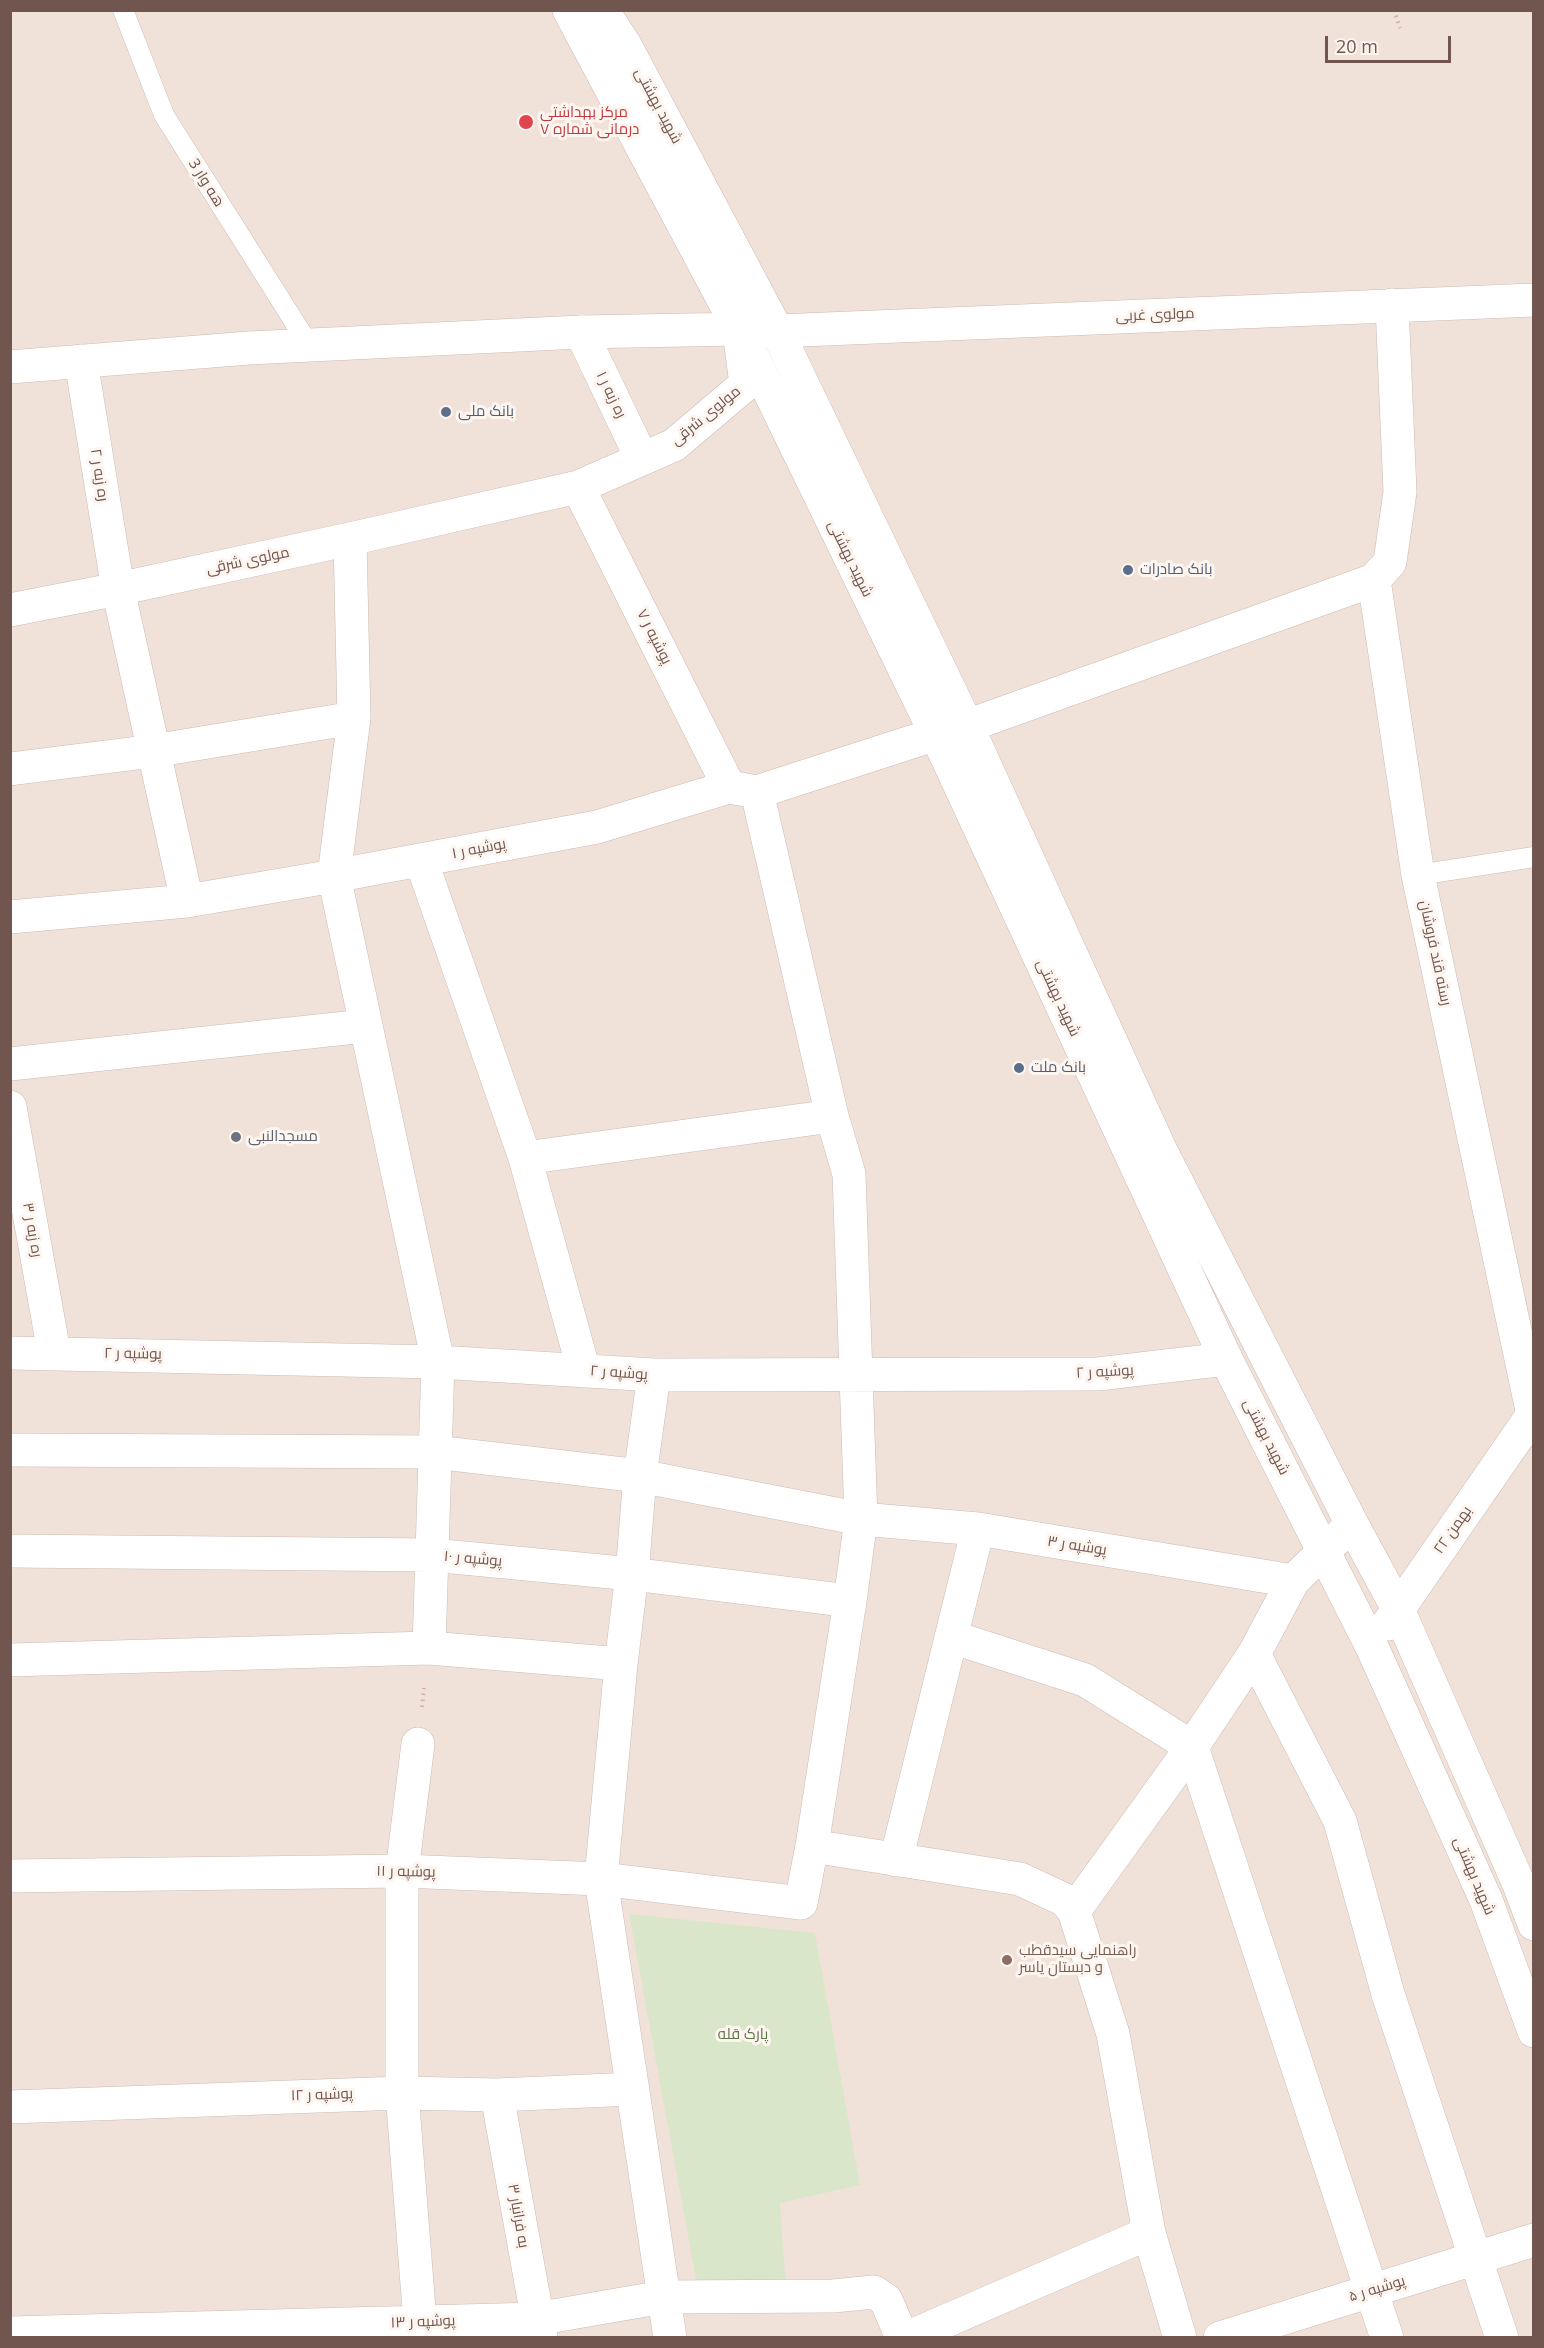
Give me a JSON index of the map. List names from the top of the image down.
{
  "streets": {
    "street": [
      "شهید بهشتی",
      "مولوی غربی",
      "ره زبه ر ۱",
      "مولوی شرقی",
      "ره زبه ر ۲",
      "پوشپه ر ۷",
      "۱ پوشپه ر",
      "رسته قند فروشان",
      "ره زبه ر ۳",
      "پوشپه ر ۲",
      "۲۲ بهمن",
      "پوشپه ر ۳",
      "پوشپه ر ۱۰",
      "پوشپه ر ۱۱",
      "پوشپه ر ۱۲",
      "به فرانبار ۳",
      "پوشپه ر ۵",
      "پوشپه ر ۱۳"
    ],
    "lane": ["هه وار 3"]
  },
  "crossings": [
    ["شهید بهشتی", "مولوی غربی"],
    ["شهید بهشتی", "مولوی شرقی"],
    ["شهید بهشتی", "۱ پوشپه ر"],
    ["شهید بهشتی", "پوشپه ر ۲"],
    ["شهید بهشتی", "۲۲ بهمن"],
    ["مولوی غربی", "مولوی شرقی"],
    ["ره زبه ر ۱", "مولوی شرقی"],
    ["مولوی شرقی", "ره زبه ر ۲"],
    ["مولوی شرقی", "پوشپه ر ۷"],
    ["ره زبه ر ۲", "۱ پوشپه ر"],
    ["پوشپه ر ۷", "۱ پوشپه ر"],
    ["پوشپه ر ۷", "پوشپه ر ۲"],
    ["پوشپه ر ۷", "پوشپه ر ۳"],
    ["رسته قند فروشان", "۲۲ بهمن"],
    ["ره زبه ر ۳", "پوشپه ر ۲"],
    ["پوشپه ر ۱۲", "به فرانبار ۳"],
    ["به فرانبار ۳", "پوشپه ر ۱۳"]
  ],
  "parks": ["پارک قله"],
  "places": [
    "مرکز بهداشتی درمانی شماره ۷",
    "بانک ملی",
    "بانک صادرات",
    "بانک ملت",
    "مسجدالنبی",
    "راهنمایی سیدقطب و دبستان یاسر"
  ],
  "scale_bar": "20 m"
}
